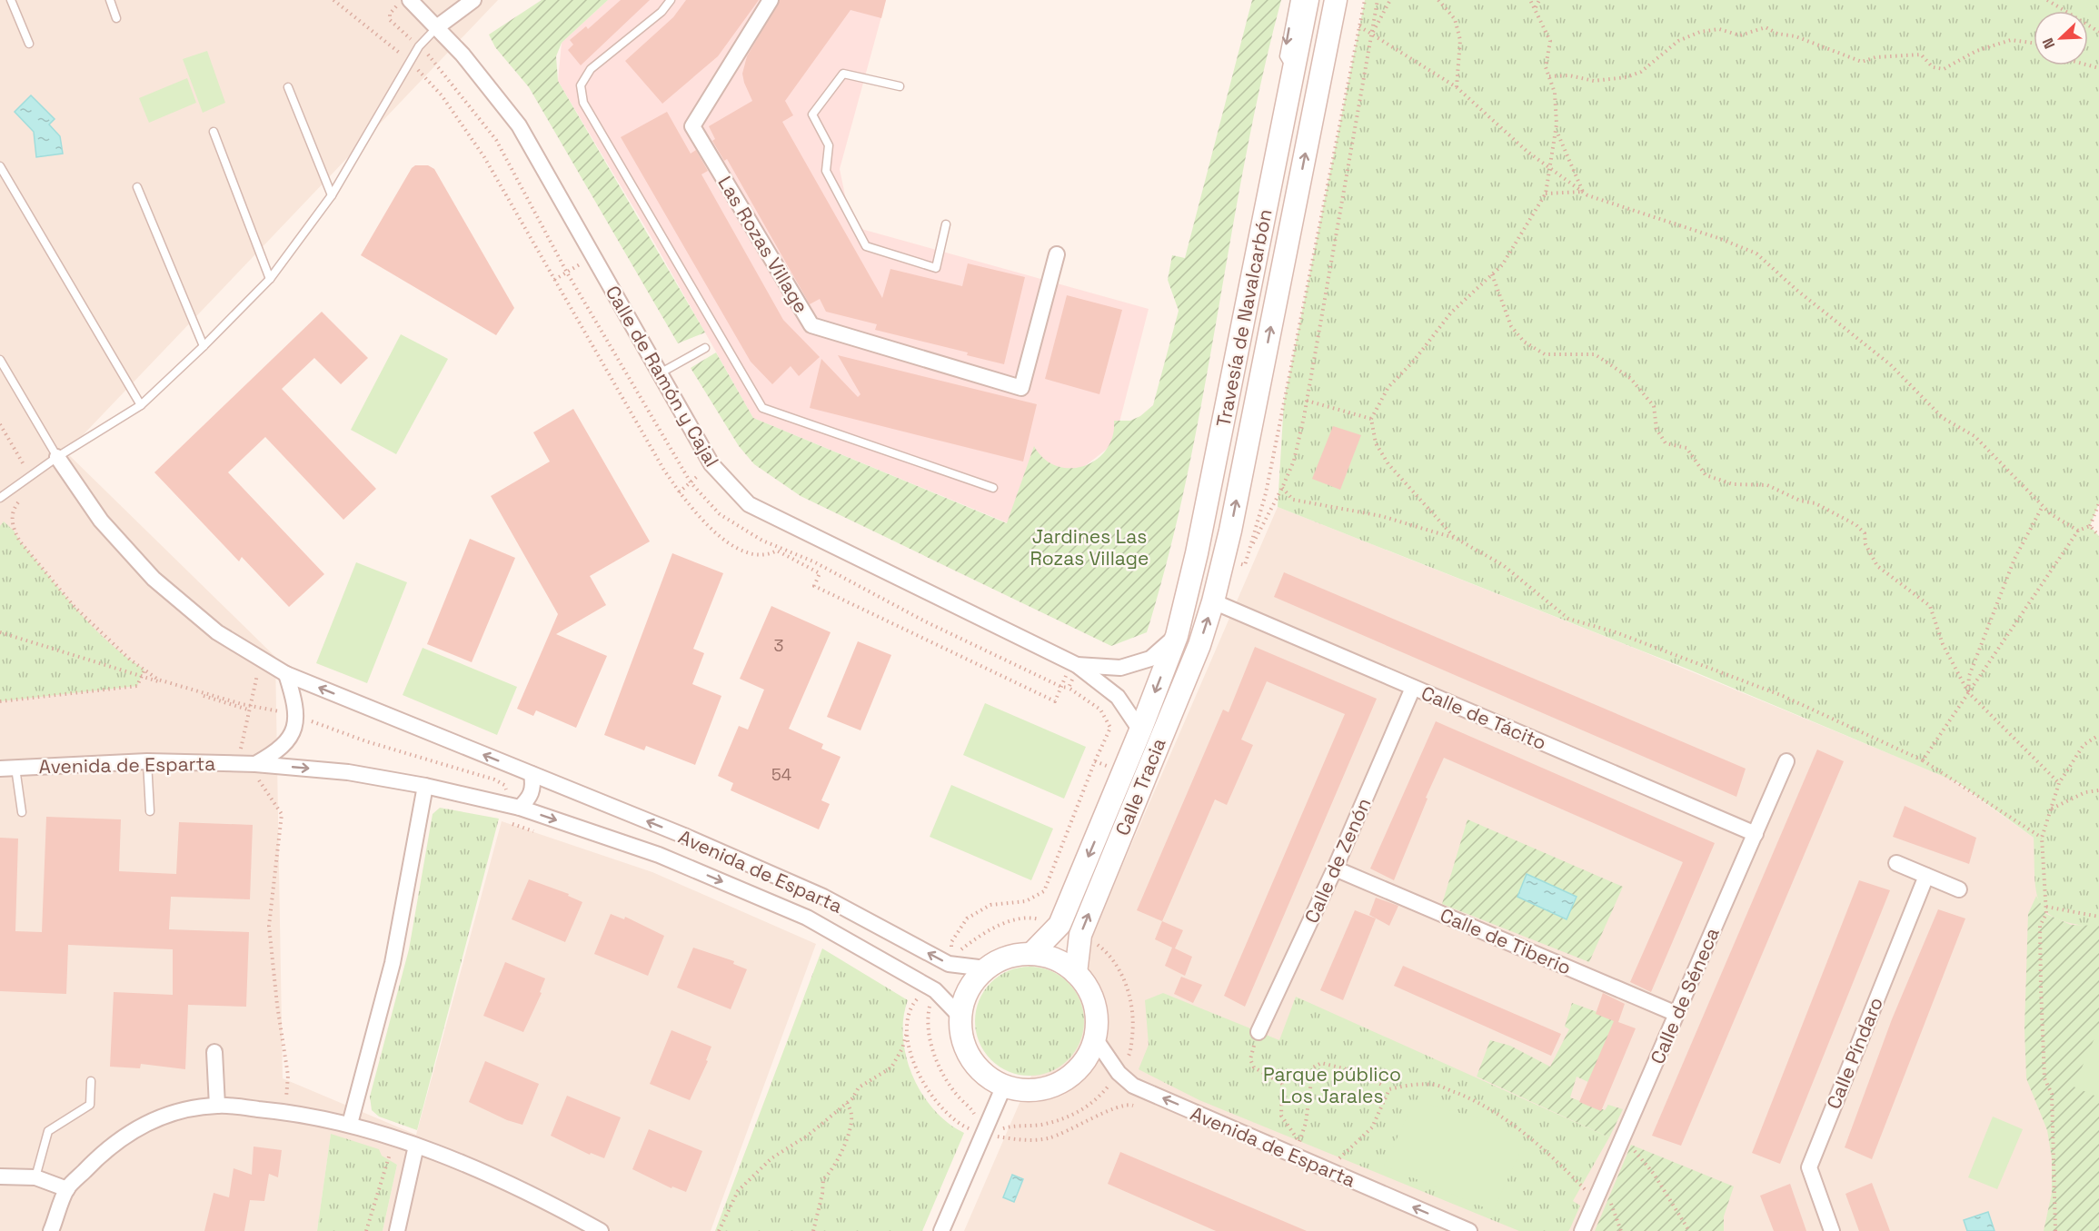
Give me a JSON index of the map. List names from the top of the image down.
{
  "streets": {
    "street": [
      "Las Rozas Village",
      "Travesía de Navalcarbón",
      "Calle de Ramón y Cajal",
      "Calle de Tácito",
      "Avenida de Esparta",
      "Calle Tracia",
      "Calle de Zenón",
      "Calle de Tiberio",
      "Calle de Séneca",
      "Calle Píndaro"
    ]
  },
  "crossings": [
    ["Travesía de Navalcarbón", "Calle de Ramón y Cajal"],
    ["Travesía de Navalcarbón", "Calle de Tácito"],
    ["Travesía de Navalcarbón", "Calle Tracia"],
    ["Calle de Ramón y Cajal", "Calle Tracia"],
    ["Calle de Tácito", "Calle Tracia"],
    ["Calle de Tácito", "Calle de Zenón"],
    ["Calle de Tácito", "Calle de Séneca"],
    ["Avenida de Esparta", "Calle Tracia"],
    ["Calle de Zenón", "Calle de Tiberio"],
    ["Calle de Tiberio", "Calle de Séneca"]
  ],
  "parks": ["Jardines Las Rozas Village", "Parque público Los Jarales"],
  "house_numbers": ["3", "54"],
  "north": "bottom left"
}
